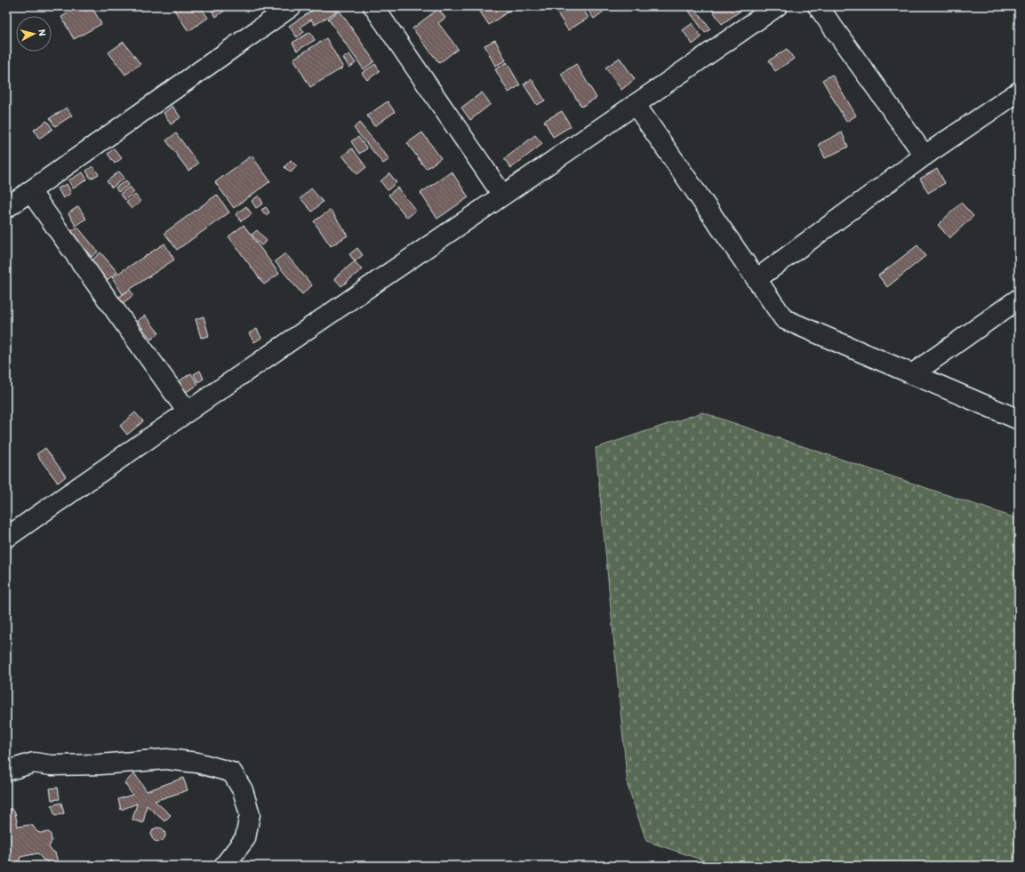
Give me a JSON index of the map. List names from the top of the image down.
{
  "north": "right"
}
